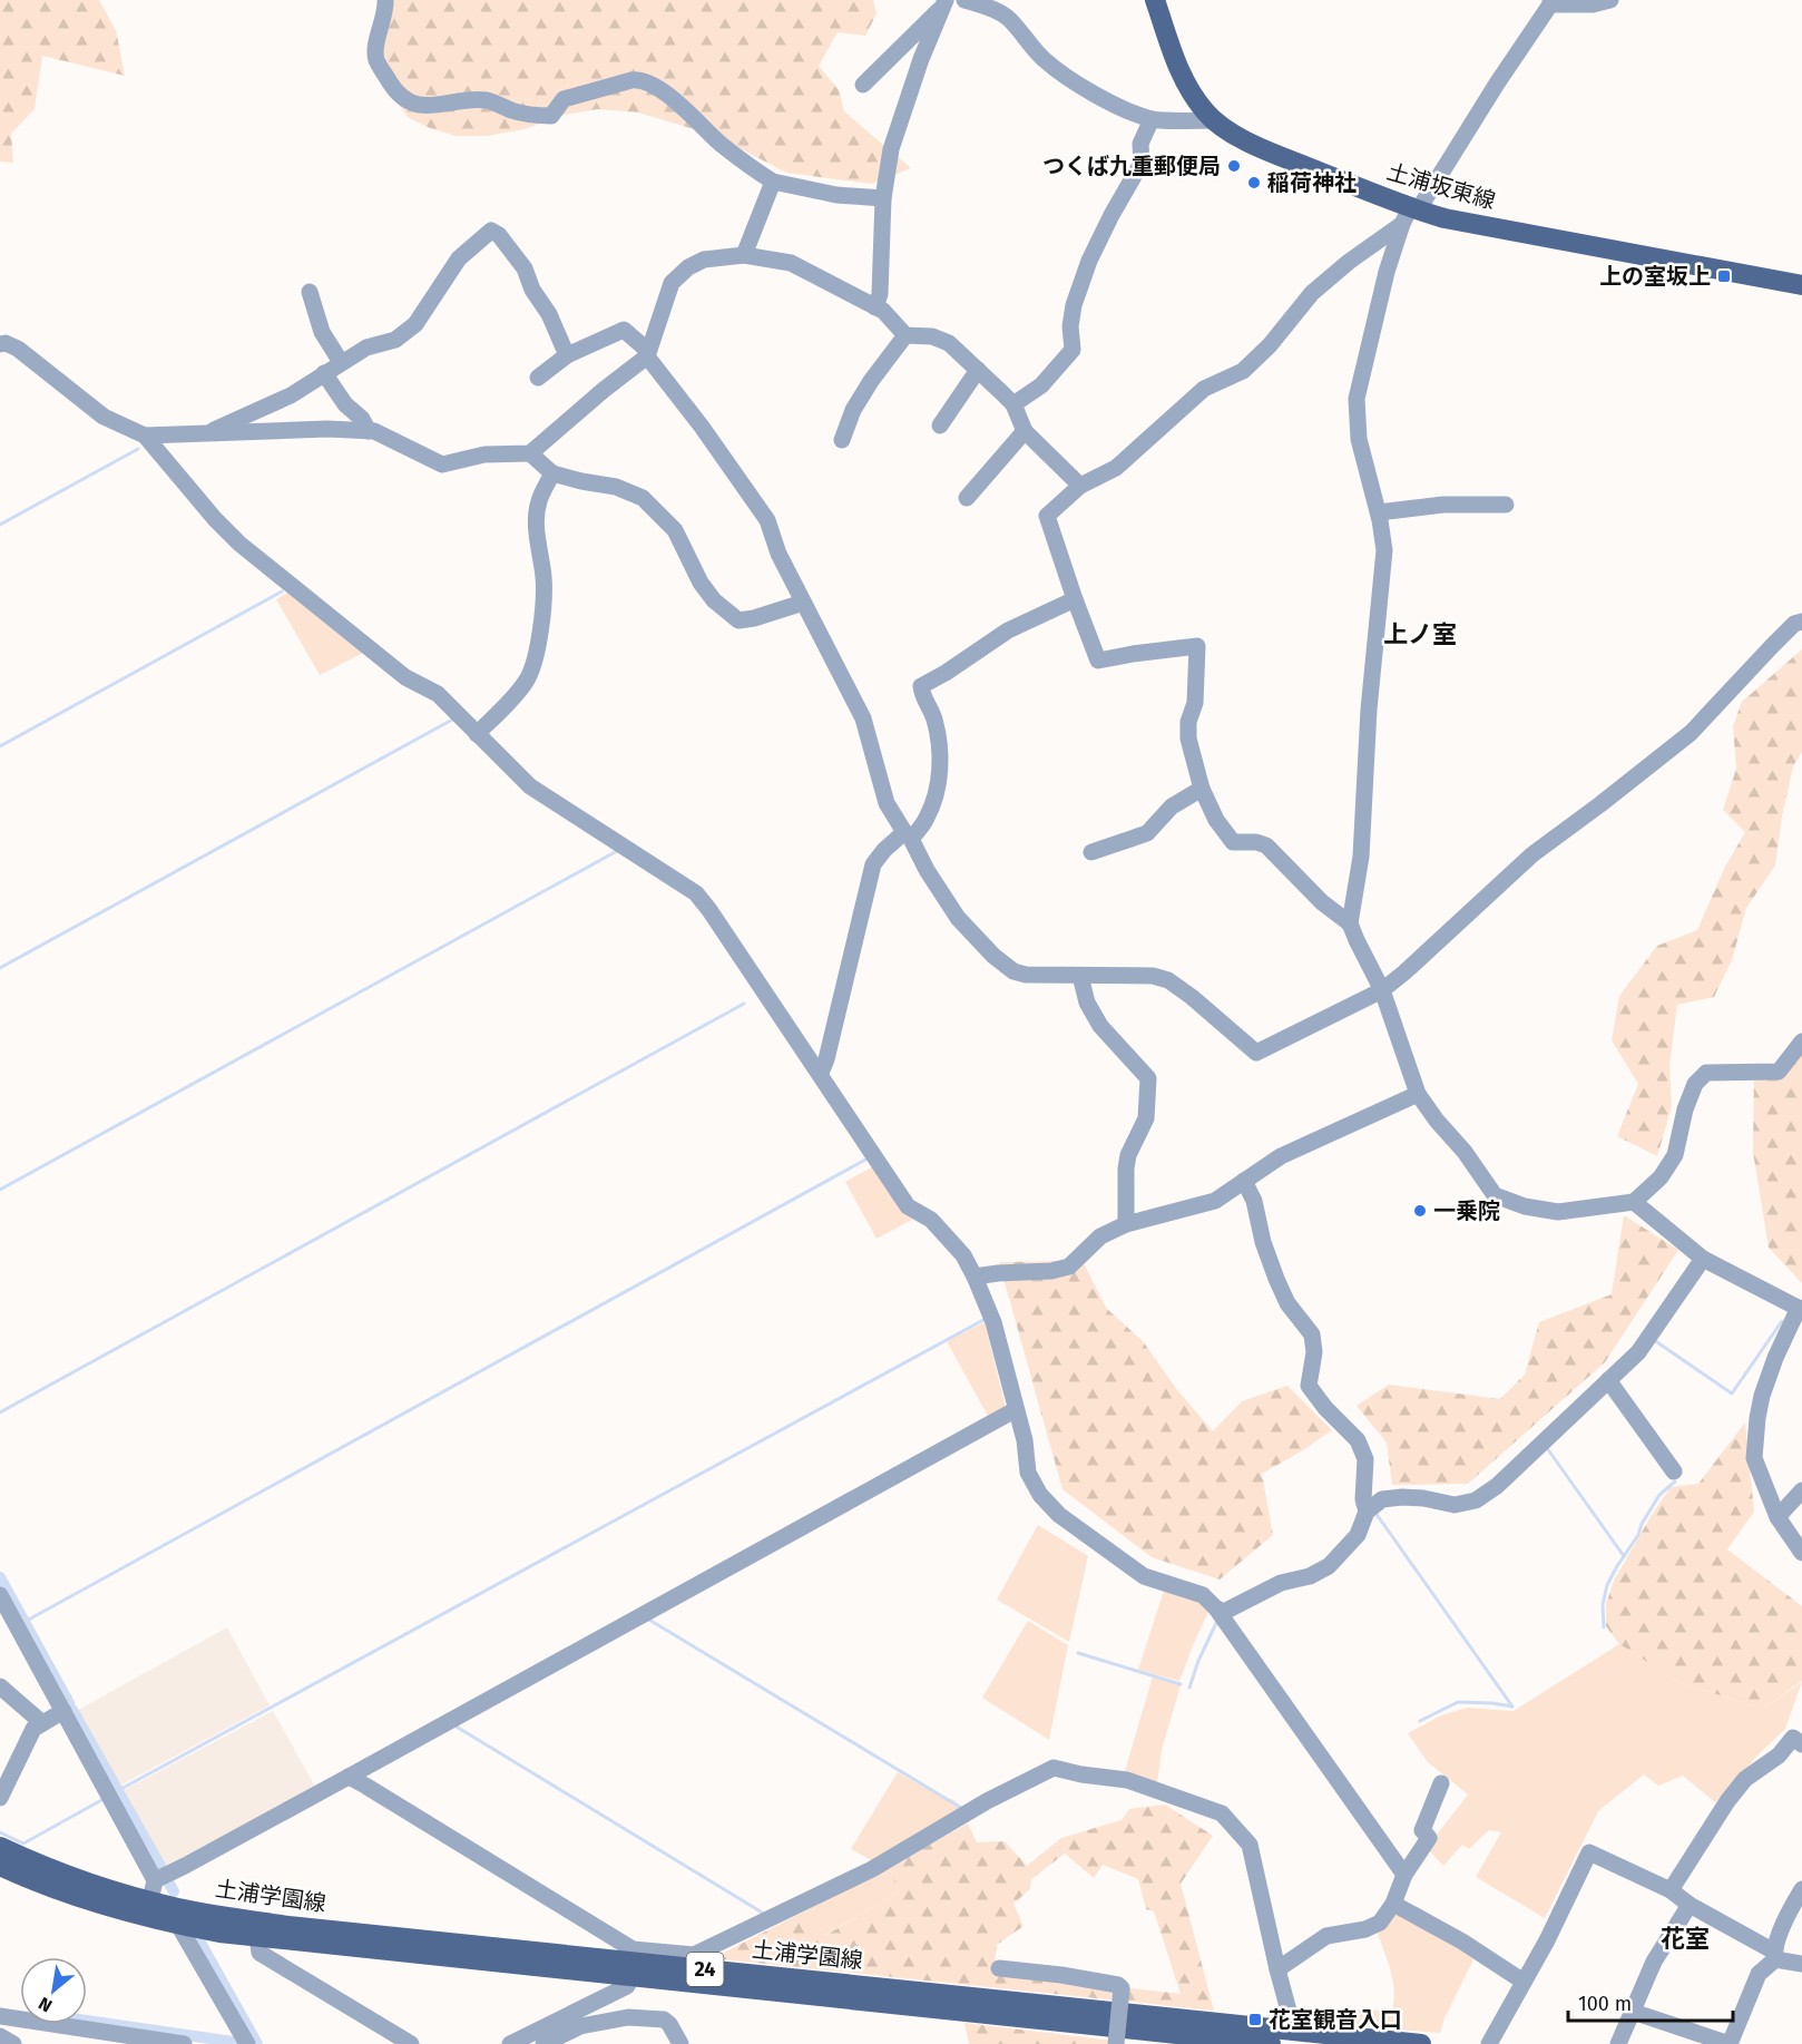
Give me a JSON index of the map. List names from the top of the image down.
{
  "streets": {
    "main road": ["土浦坂東線", "土浦学園線", "24"]
  },
  "districts": ["上ノ室", "花室"],
  "places": {
    "other": ["つくば九重郵便局", "稲荷神社", "一乗院"],
    "transit": ["上の室坂上", "花室観音入口"]
  },
  "scale_bar": "100 m",
  "north": "bottom left"
}
